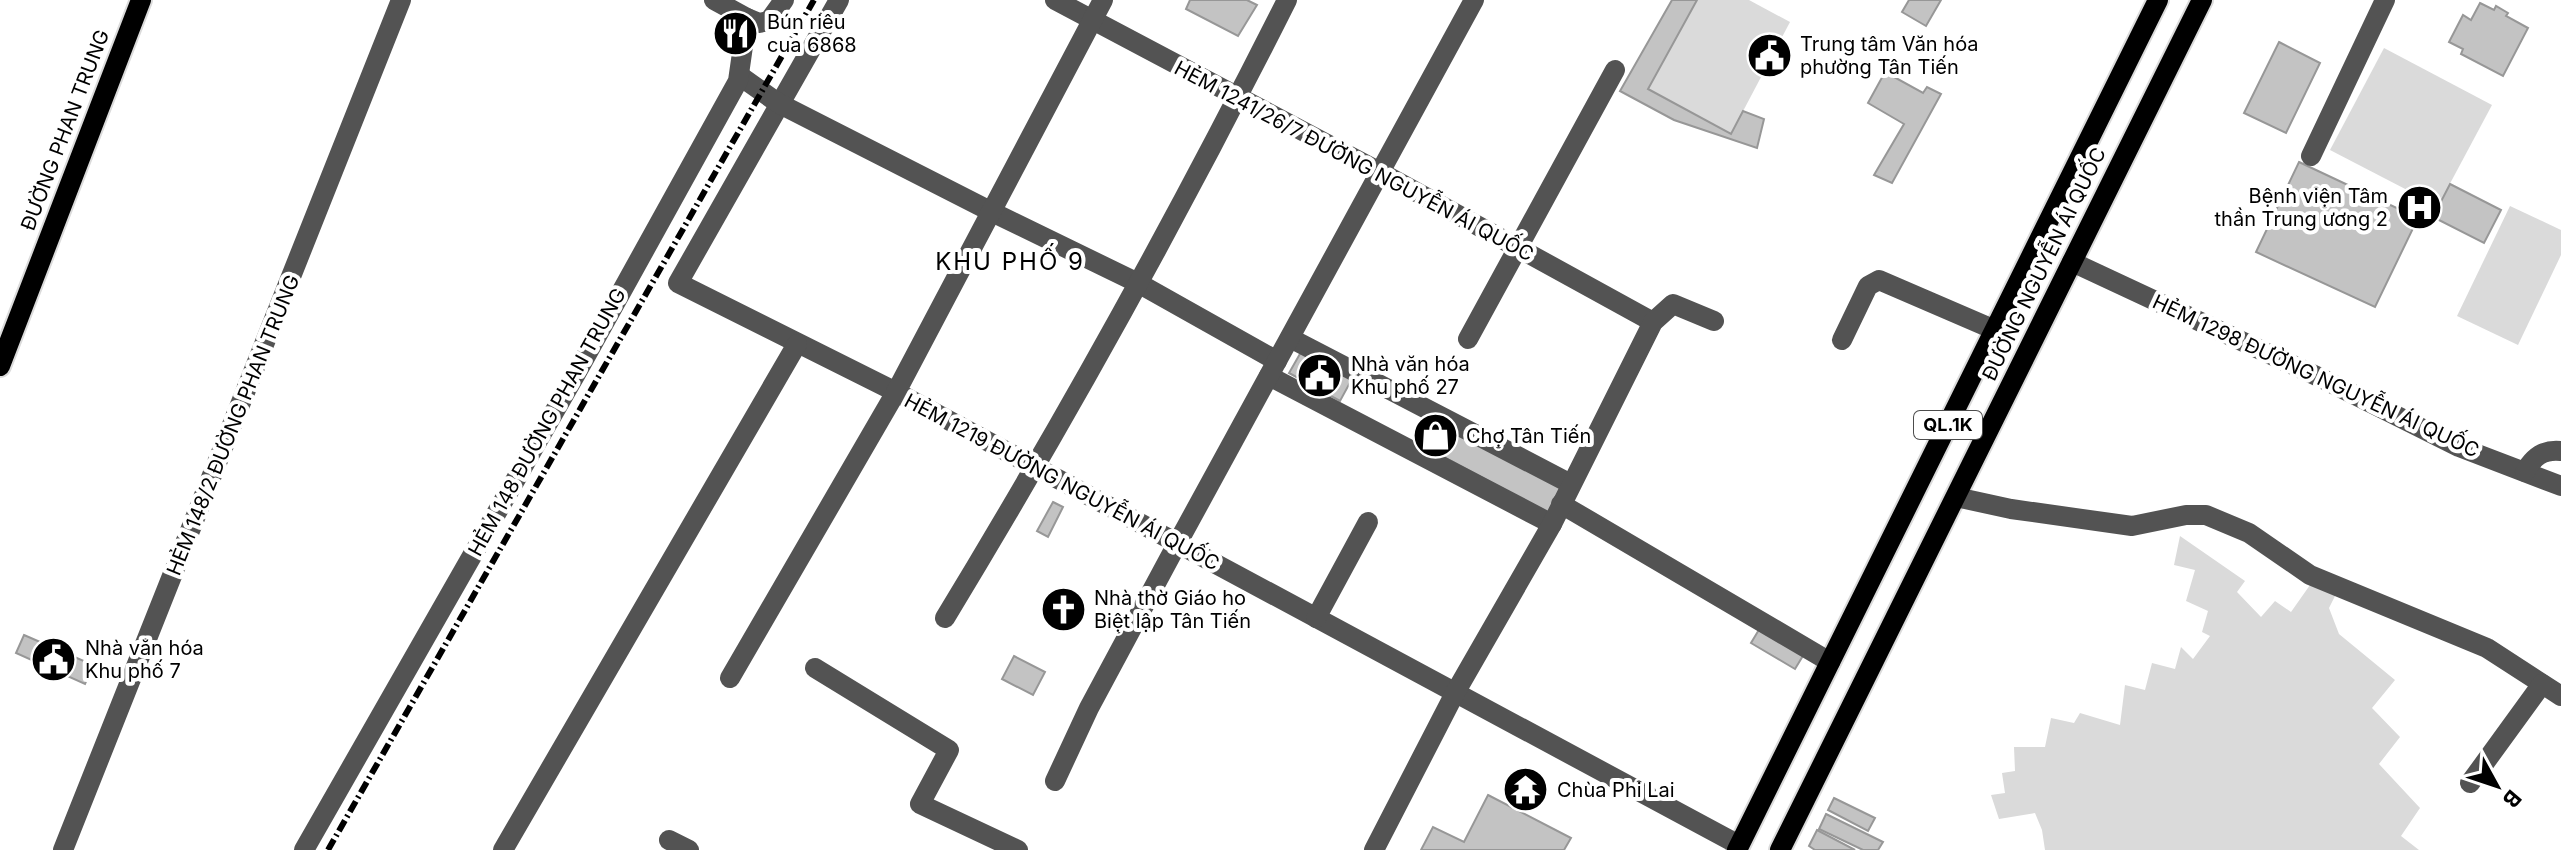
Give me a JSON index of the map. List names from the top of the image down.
{
  "streets": {
    "main road": ["ĐƯỜNG PHAN TRUNG", "ĐƯỜNG NGUYỄN ÁI QUỐC", "QL.1K"],
    "street": [
      "HẺM 1241/26/7 ĐƯỜNG NGUYỄN ÁI QUỐC",
      "HẺM 1298 ĐƯỜNG NGUYỄN ÁI QUỐC",
      "HẺM 148 ĐƯỜNG PHAN TRUNG",
      "HẺM 148/2 ĐƯỜNG PHAN TRUNG",
      "HẺM 1219 ĐƯỜNG NGUYỄN ÁI QUỐC"
    ]
  },
  "crossings": [
    ["ĐƯỜNG NGUYỄN ÁI QUỐC", "HẺM 1298 ĐƯỜNG NGUYỄN ÁI QUỐC"],
    ["ĐƯỜNG NGUYỄN ÁI QUỐC", "HẺM 1219 ĐƯỜNG NGUYỄN ÁI QUỐC"]
  ],
  "districts": ["KHU PHỐ 9"],
  "places": {
    "restaurant": ["Bún riêu cua 6868"],
    "public building": ["Trung tâm Văn hóa phường Tân Tiến", "Nhà văn hóa Khu phố 27", "Nhà văn hóa Khu phố 7"],
    "hospital": ["Bệnh viện Tâm thần Trung ương 2"],
    "shop": ["Chợ Tân Tiến"],
    "church": ["Nhà thờ Giáo họ Biệt lập Tân Tiến"],
    "temple": ["Chùa Phi Lai"]
  },
  "north": "bottom right"
}
